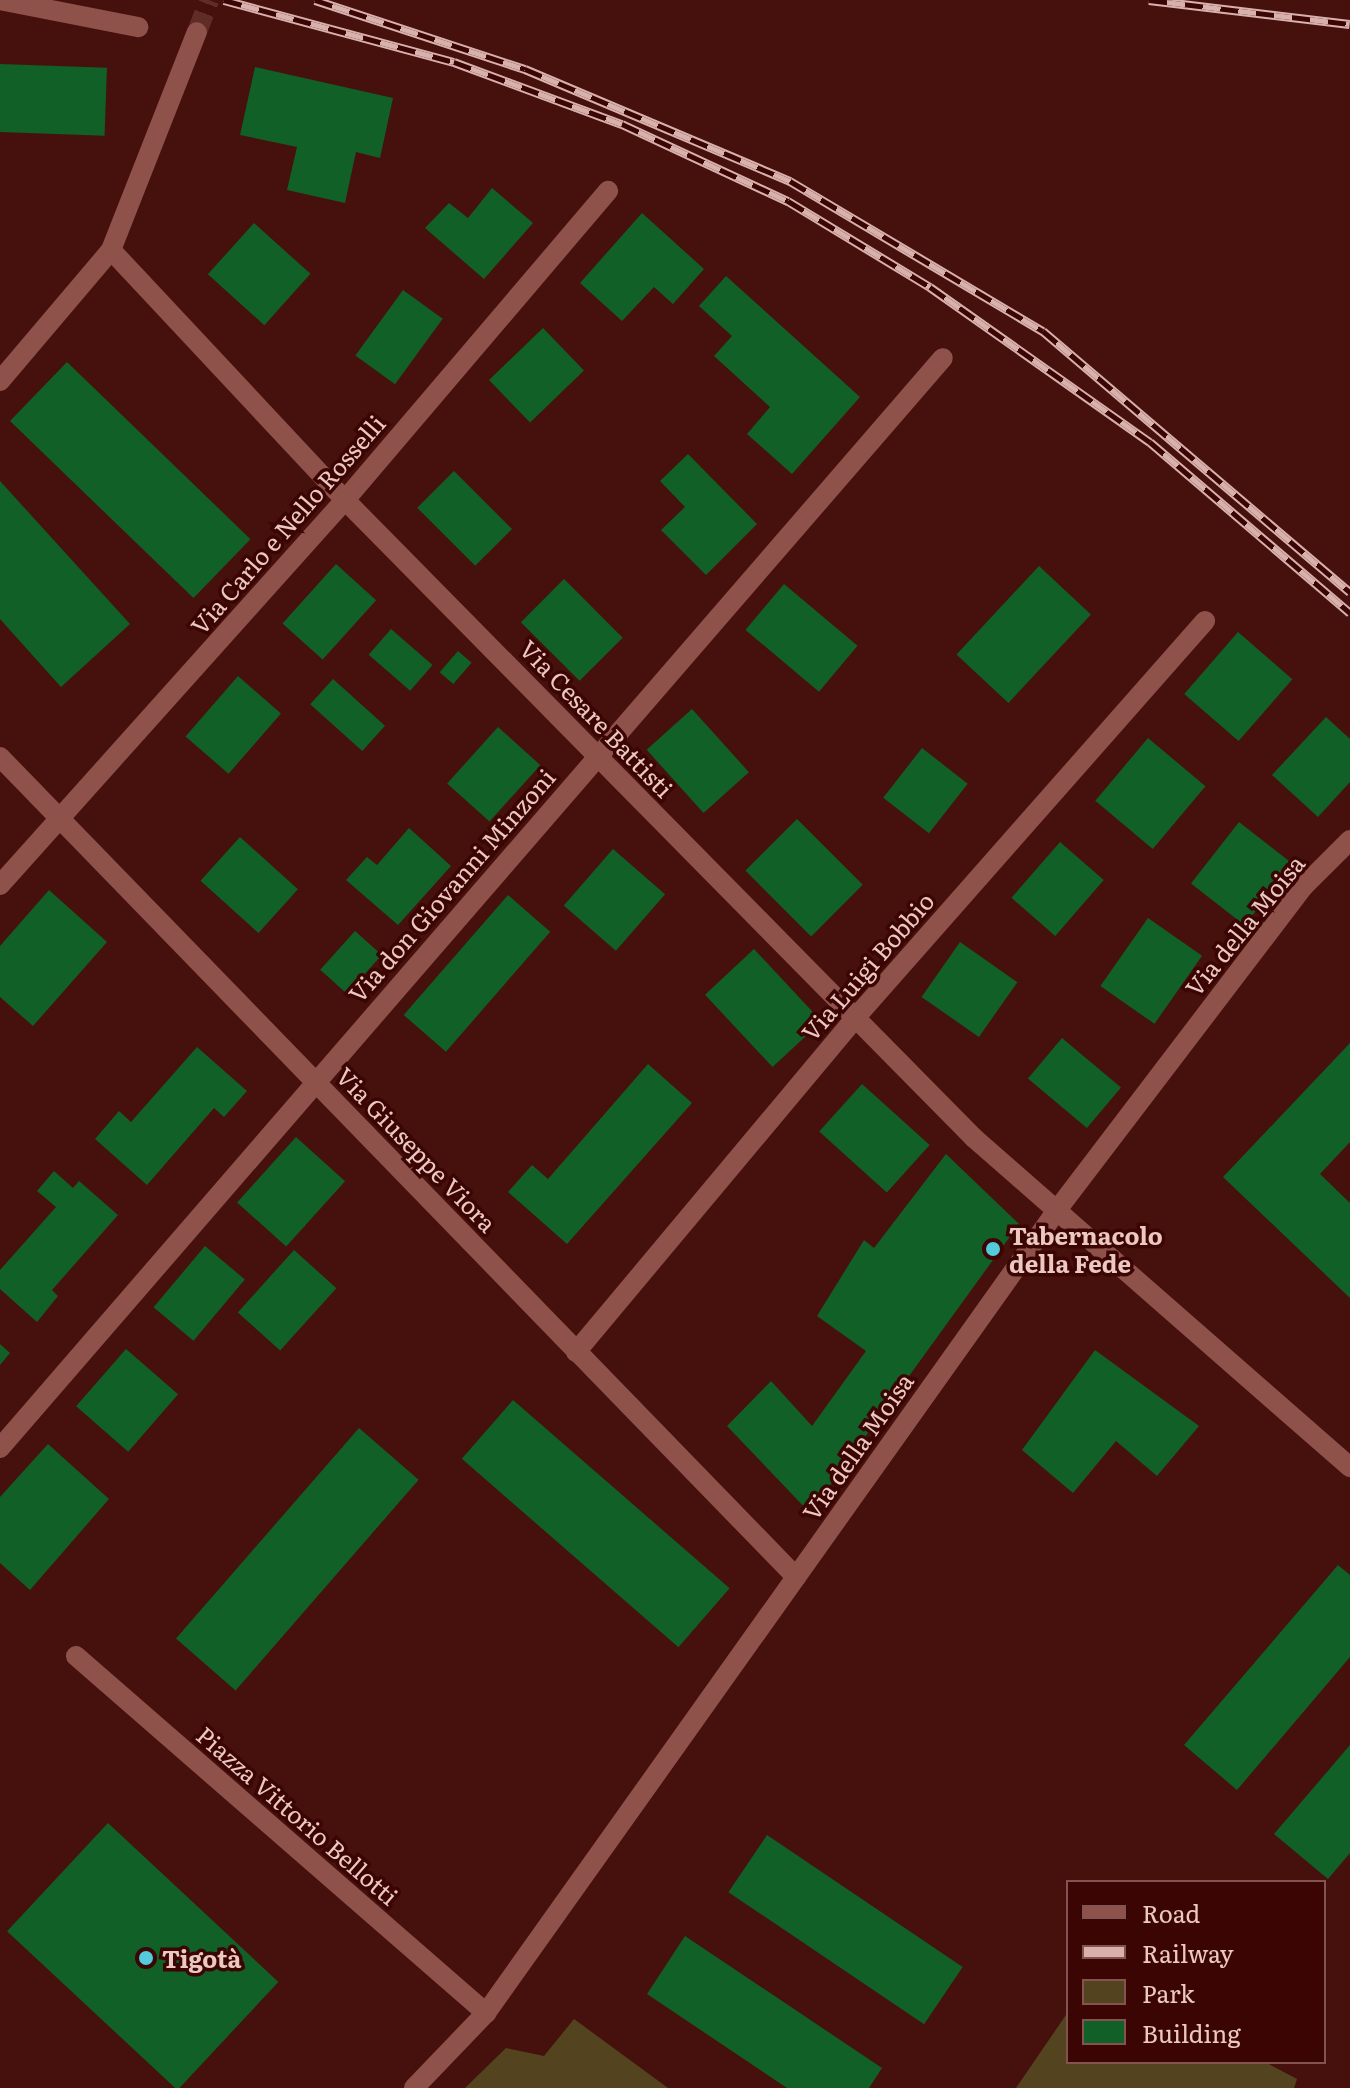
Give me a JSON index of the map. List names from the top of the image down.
{
  "streets": {
    "street": [
      "Via Carlo e Nello Rosselli",
      "Via Cesare Battisti",
      "Via don Giovanni Minzoni",
      "Via della Moisa",
      "Via Luigi Bobbio",
      "Via Giuseppe Viora",
      "Piazza Vittorio Bellotti"
    ]
  },
  "crossings": [
    ["Via Carlo e Nello Rosselli", "Via Cesare Battisti"],
    ["Via Carlo e Nello Rosselli", "Via Giuseppe Viora"],
    ["Via Cesare Battisti", "Via don Giovanni Minzoni"],
    ["Via Cesare Battisti", "Via della Moisa"],
    ["Via Cesare Battisti", "Via Luigi Bobbio"],
    ["Via don Giovanni Minzoni", "Via Giuseppe Viora"],
    ["Via della Moisa", "Via Giuseppe Viora"],
    ["Via della Moisa", "Piazza Vittorio Bellotti"],
    ["Via Luigi Bobbio", "Via Giuseppe Viora"]
  ],
  "places": ["Tabernacolo della Fede", "Tigotà"],
  "legend": [
    "Road",
    "Railway",
    "Park",
    "Building"
  ]
}
